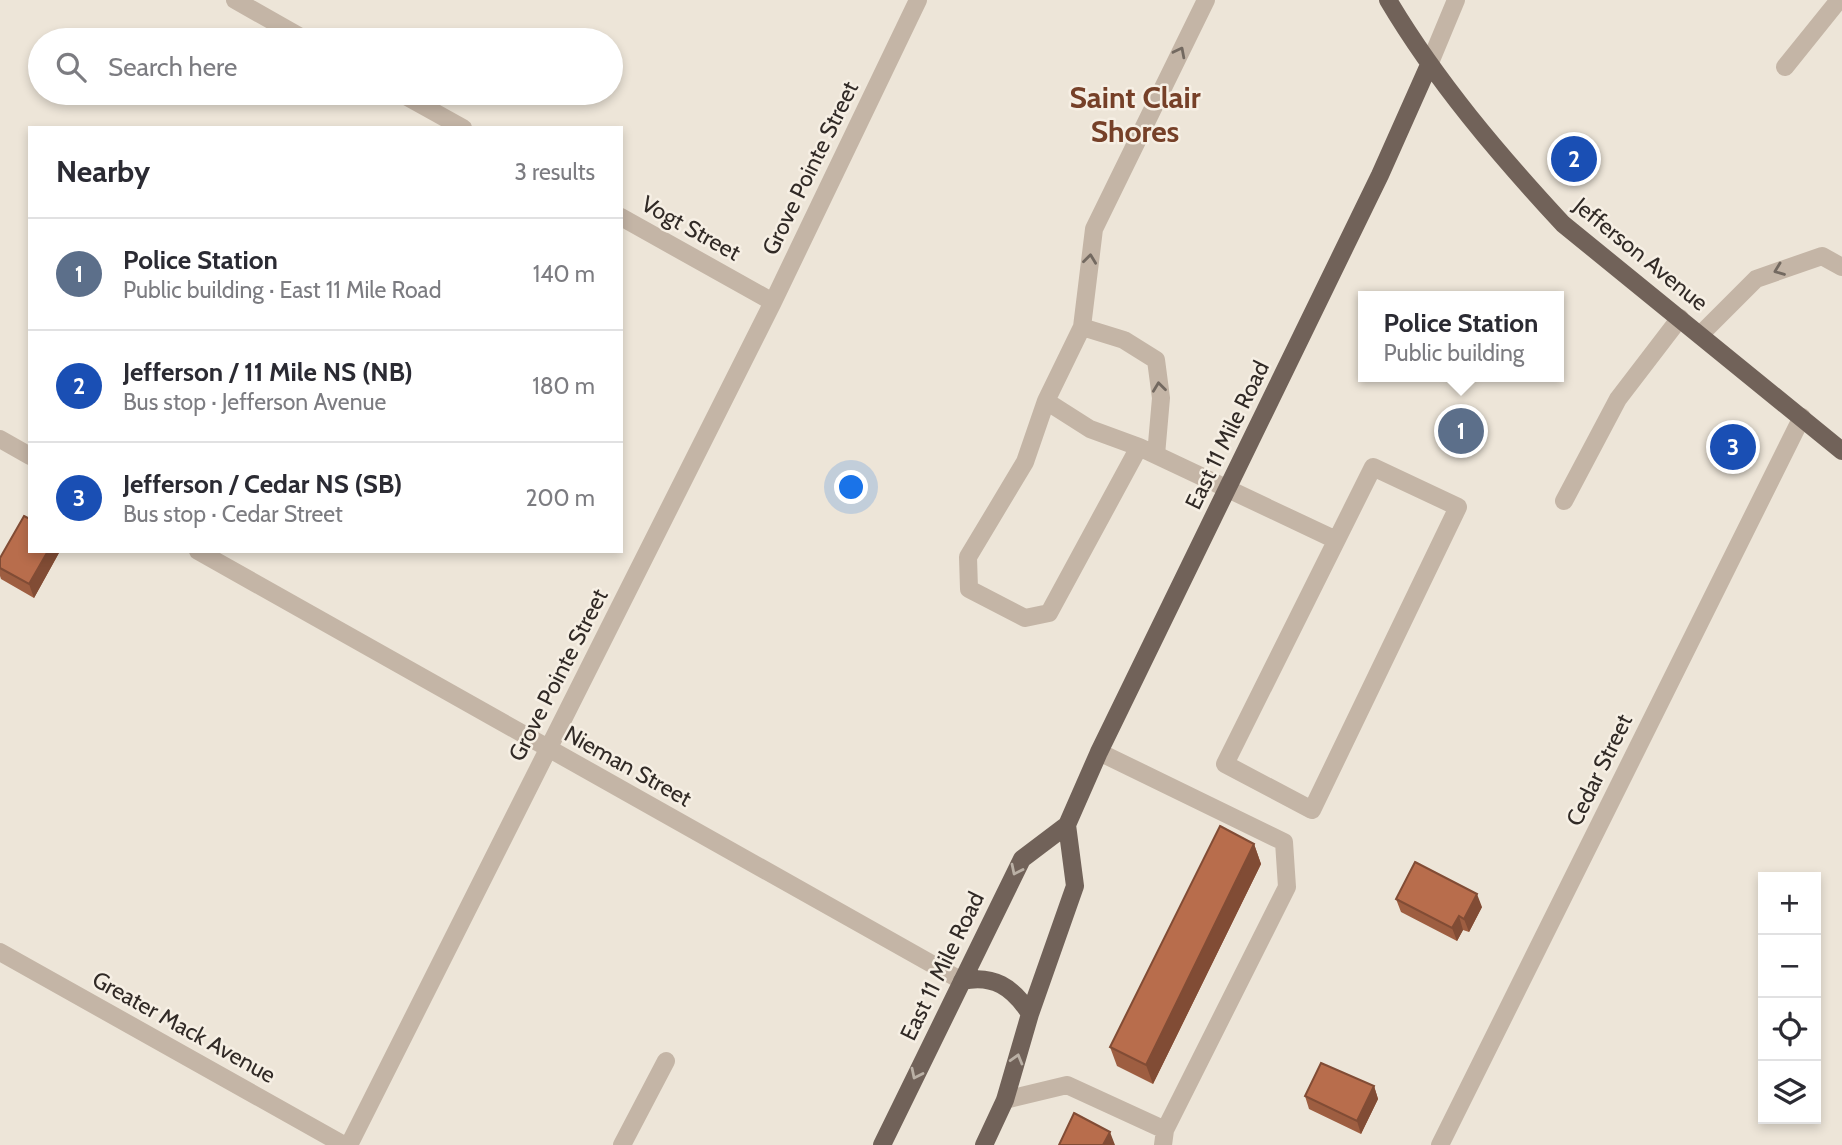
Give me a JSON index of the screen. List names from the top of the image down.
{
  "streets": {
    "main road": ["Jefferson Avenue", "East 11 Mile Road"],
    "street": [
      "Grove Pointe Street",
      "Vogt Street",
      "Nieman Street",
      "Cedar Street",
      "Greater Mack Avenue"
    ]
  },
  "crossings": [
    ["Grove Pointe Street", "Vogt Street"],
    ["Grove Pointe Street", "Nieman Street"],
    ["Grove Pointe Street", "Greater Mack Avenue"],
    ["Jefferson Avenue", "East 11 Mile Road"],
    ["Jefferson Avenue", "Cedar Street"],
    ["East 11 Mile Road", "Nieman Street"]
  ],
  "districts": ["Saint Clair Shores"],
  "page": {
    "search": "Search here",
    "heading": ["Nearby", "3 results"],
    "pins": ["2", "1", "3"],
    "list": [
      {
        "mark": "1",
        "name": "Police Station",
        "note": "Public building · East 11 Mile Road",
        "value": "140 m"
      },
      {
        "mark": "2",
        "name": "Jefferson / 11 Mile NS (NB)",
        "note": "Bus stop · Jefferson Avenue",
        "value": "180 m"
      },
      {
        "mark": "3",
        "name": "Jefferson / Cedar NS (SB)",
        "note": "Bus stop · Cedar Street",
        "value": "200 m"
      }
    ],
    "popup": ["Police Station", "Public building"],
    "map_buttons": ["+", "−"]
  }
}
